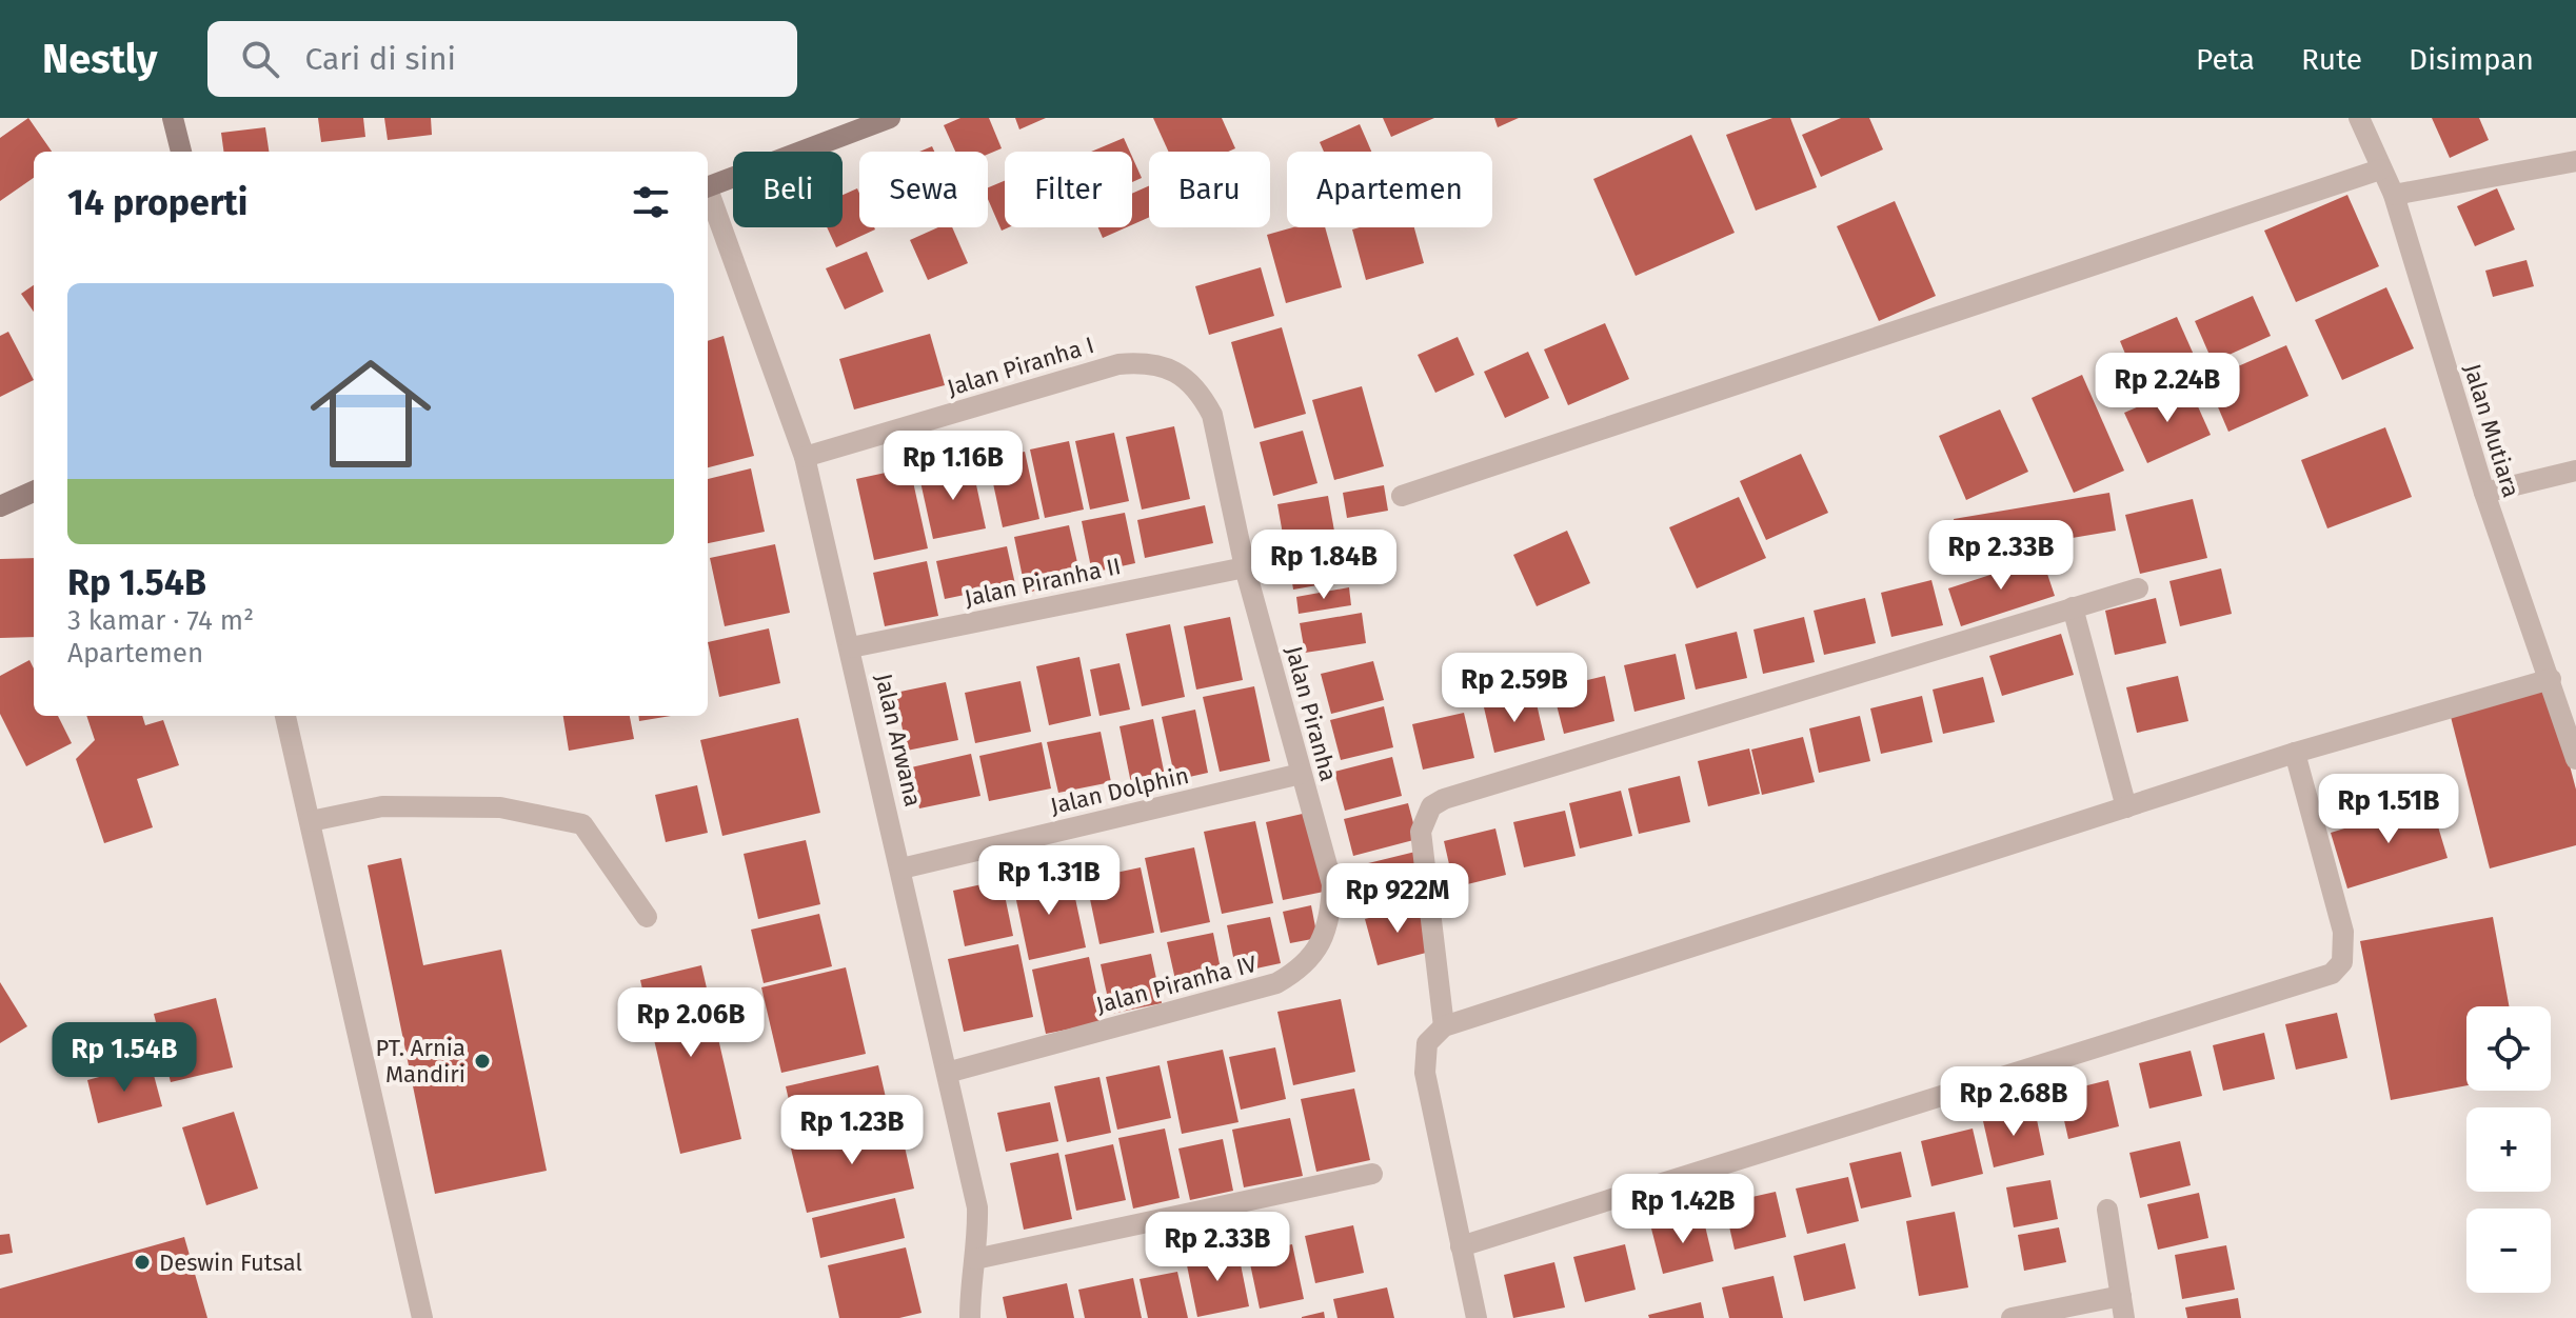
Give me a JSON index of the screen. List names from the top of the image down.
{
  "streets": {
    "street": [
      "Jalan Piranha I",
      "Jalan Mutiara",
      "Jalan Piranha II",
      "Jalan Piranha",
      "Jalan Arwana",
      "Jalan Dolphin",
      "Jalan Piranha IV"
    ]
  },
  "crossings": [
    ["Jalan Piranha I", "Jalan Piranha"],
    ["Jalan Piranha I", "Jalan Arwana"],
    ["Jalan Piranha II", "Jalan Piranha"],
    ["Jalan Piranha II", "Jalan Arwana"],
    ["Jalan Piranha", "Jalan Dolphin"],
    ["Jalan Piranha", "Jalan Piranha IV"],
    ["Jalan Arwana", "Jalan Dolphin"],
    ["Jalan Arwana", "Jalan Piranha IV"]
  ],
  "places": ["PT. Arnia Mandiri", "Deswin Futsal"],
  "page": {
    "header": "Nestly",
    "search": "Cari di sini",
    "nav": ["Peta", "Rute", "Disimpan"],
    "chip": [
      "Beli",
      "Sewa",
      "Filter",
      "Baru",
      "Apartemen"
    ],
    "heading": "14 properti",
    "list": [
      {
        "name": "Rp 1.54B",
        "note": "3 kamar · 74 m² · Apartemen"
      }
    ],
    "price": [
      "Rp 2.24B",
      "Rp 1.16B",
      "Rp 2.33B",
      "Rp 1.84B",
      "Rp 2.59B",
      "Rp 1.51B",
      "Rp 1.31B",
      "Rp 922M",
      "Rp 2.06B",
      "Rp 1.54B",
      "Rp 2.68B",
      "Rp 1.23B",
      "Rp 1.42B",
      "Rp 2.33B"
    ],
    "map_buttons": ["+", "−"]
  }
}
